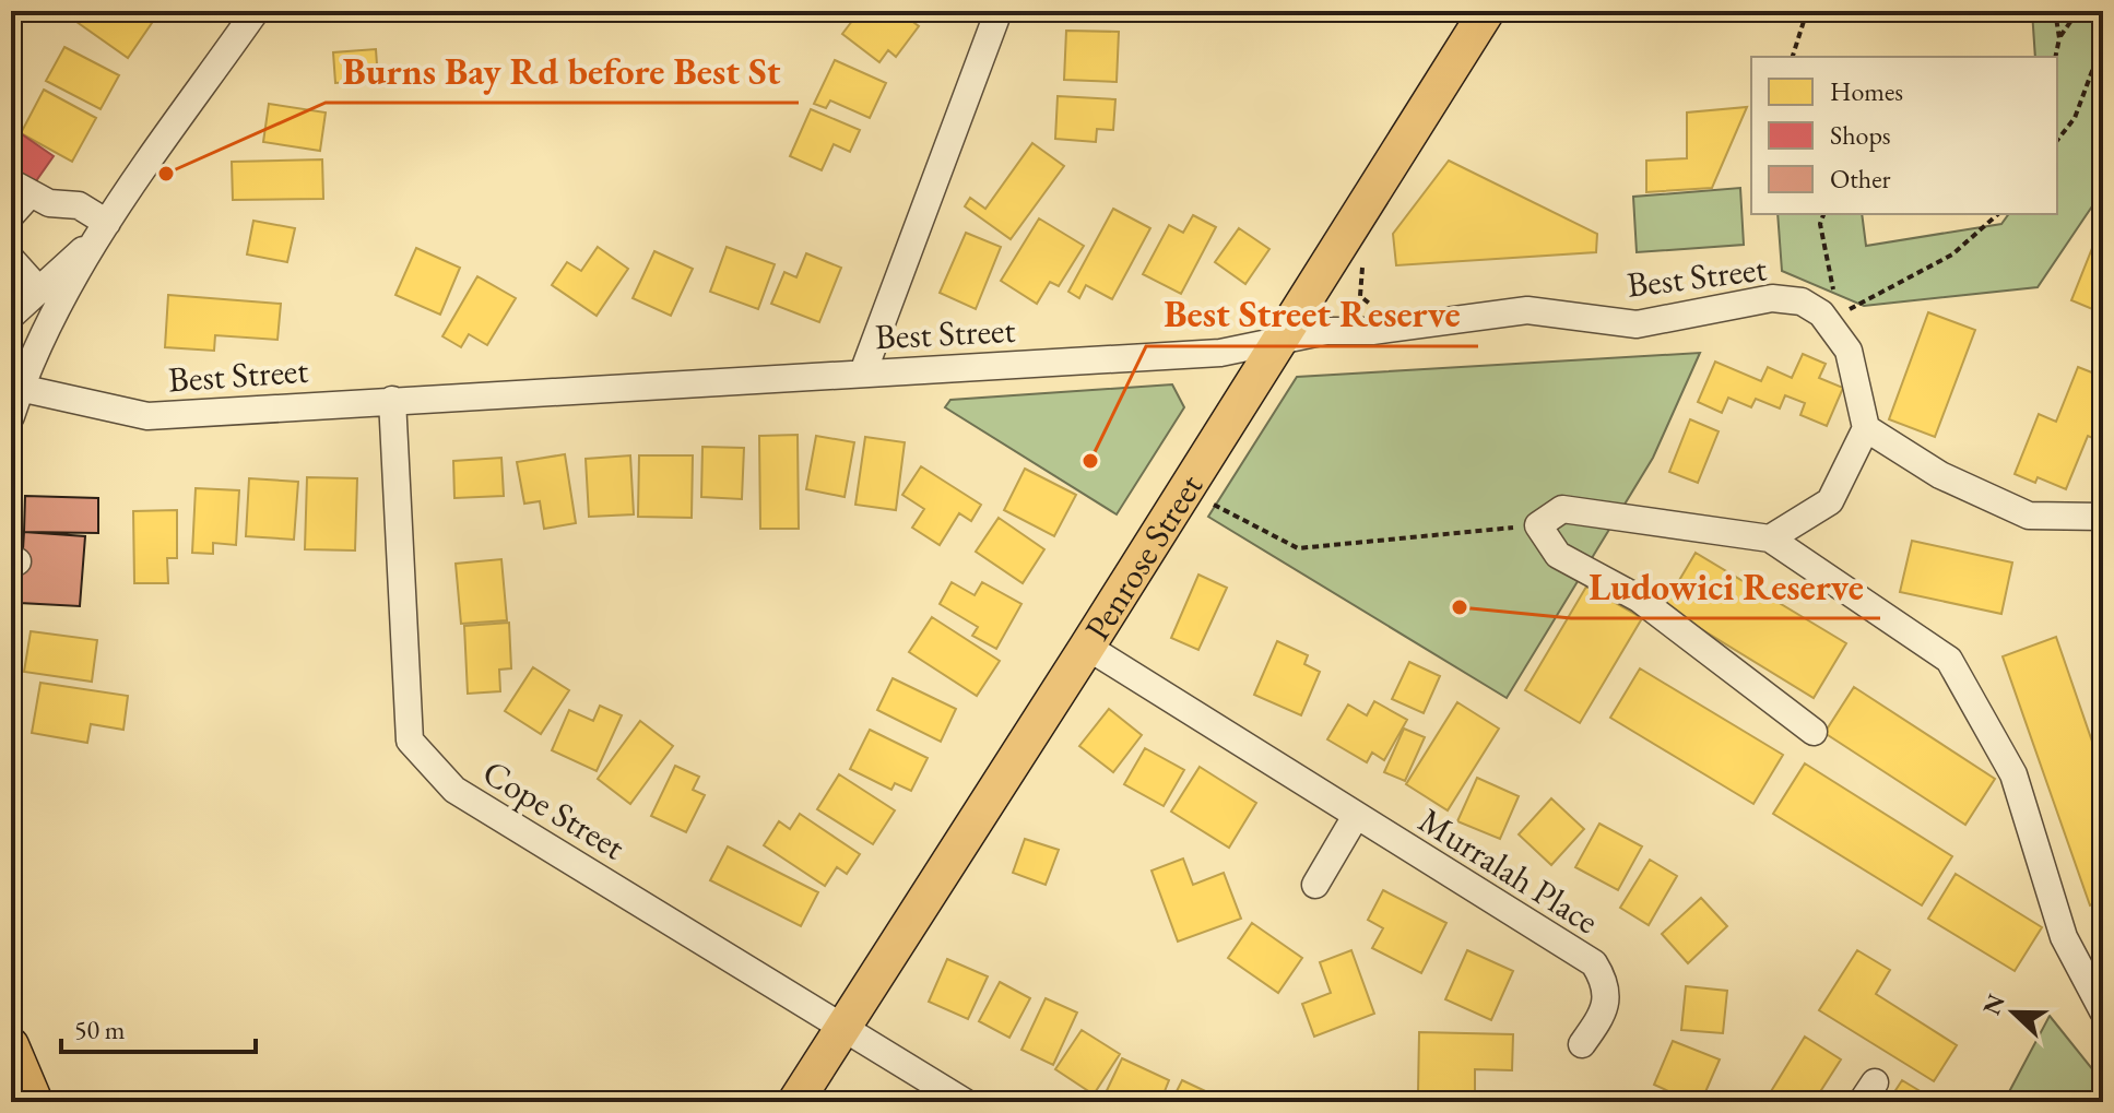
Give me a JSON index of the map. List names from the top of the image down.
{
  "streets": {
    "main road": ["Penrose Street"],
    "street": ["Best Street", "Cope Street", "Murralah Place"]
  },
  "crossings": [
    ["Best Street", "Penrose Street"],
    ["Best Street", "Cope Street"],
    ["Penrose Street", "Cope Street"],
    ["Penrose Street", "Murralah Place"]
  ],
  "places": ["Burns Bay Rd before Best St", "Best Street Reserve", "Ludowici Reserve"],
  "legend": ["Homes", "Shops", "Other"],
  "scale_bar": "50 m",
  "north": "left"
}
